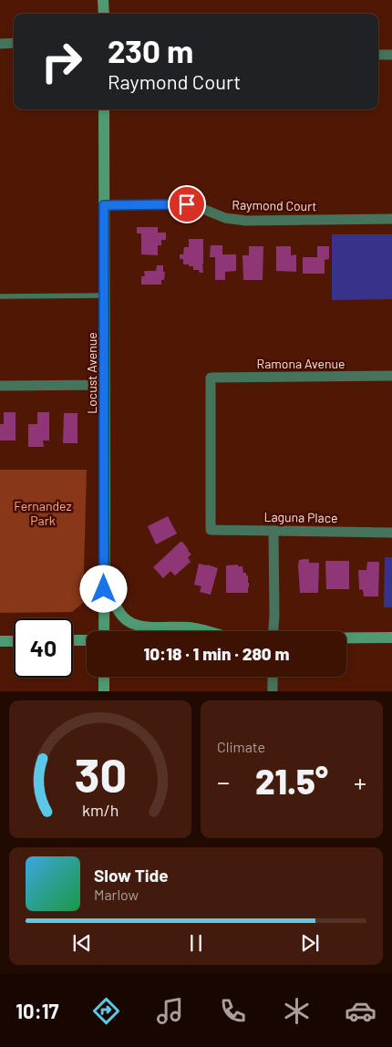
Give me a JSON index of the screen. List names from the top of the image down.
{
  "streets": {
    "street": [
      "Raymond Court",
      "Ramona Avenue",
      "Locust Avenue",
      "Laguna Place"
    ]
  },
  "crossings": [
    ["Raymond Court", "Locust Avenue"],
    ["Ramona Avenue", "Laguna Place"]
  ],
  "parks": ["Fernandez Park"],
  "page": {
    "turn": ["230 m", "Raymond Court"],
    "limit": "40",
    "trip": "10:18 · 1 min · 280 m",
    "tile": "Climate",
    "heat": ["−", "21.5°", "+"],
    "song": ["Slow Tide", "Marlow"],
    "tabs": "10:17",
    "gauge": ["30", "km/h"]
  }
}
